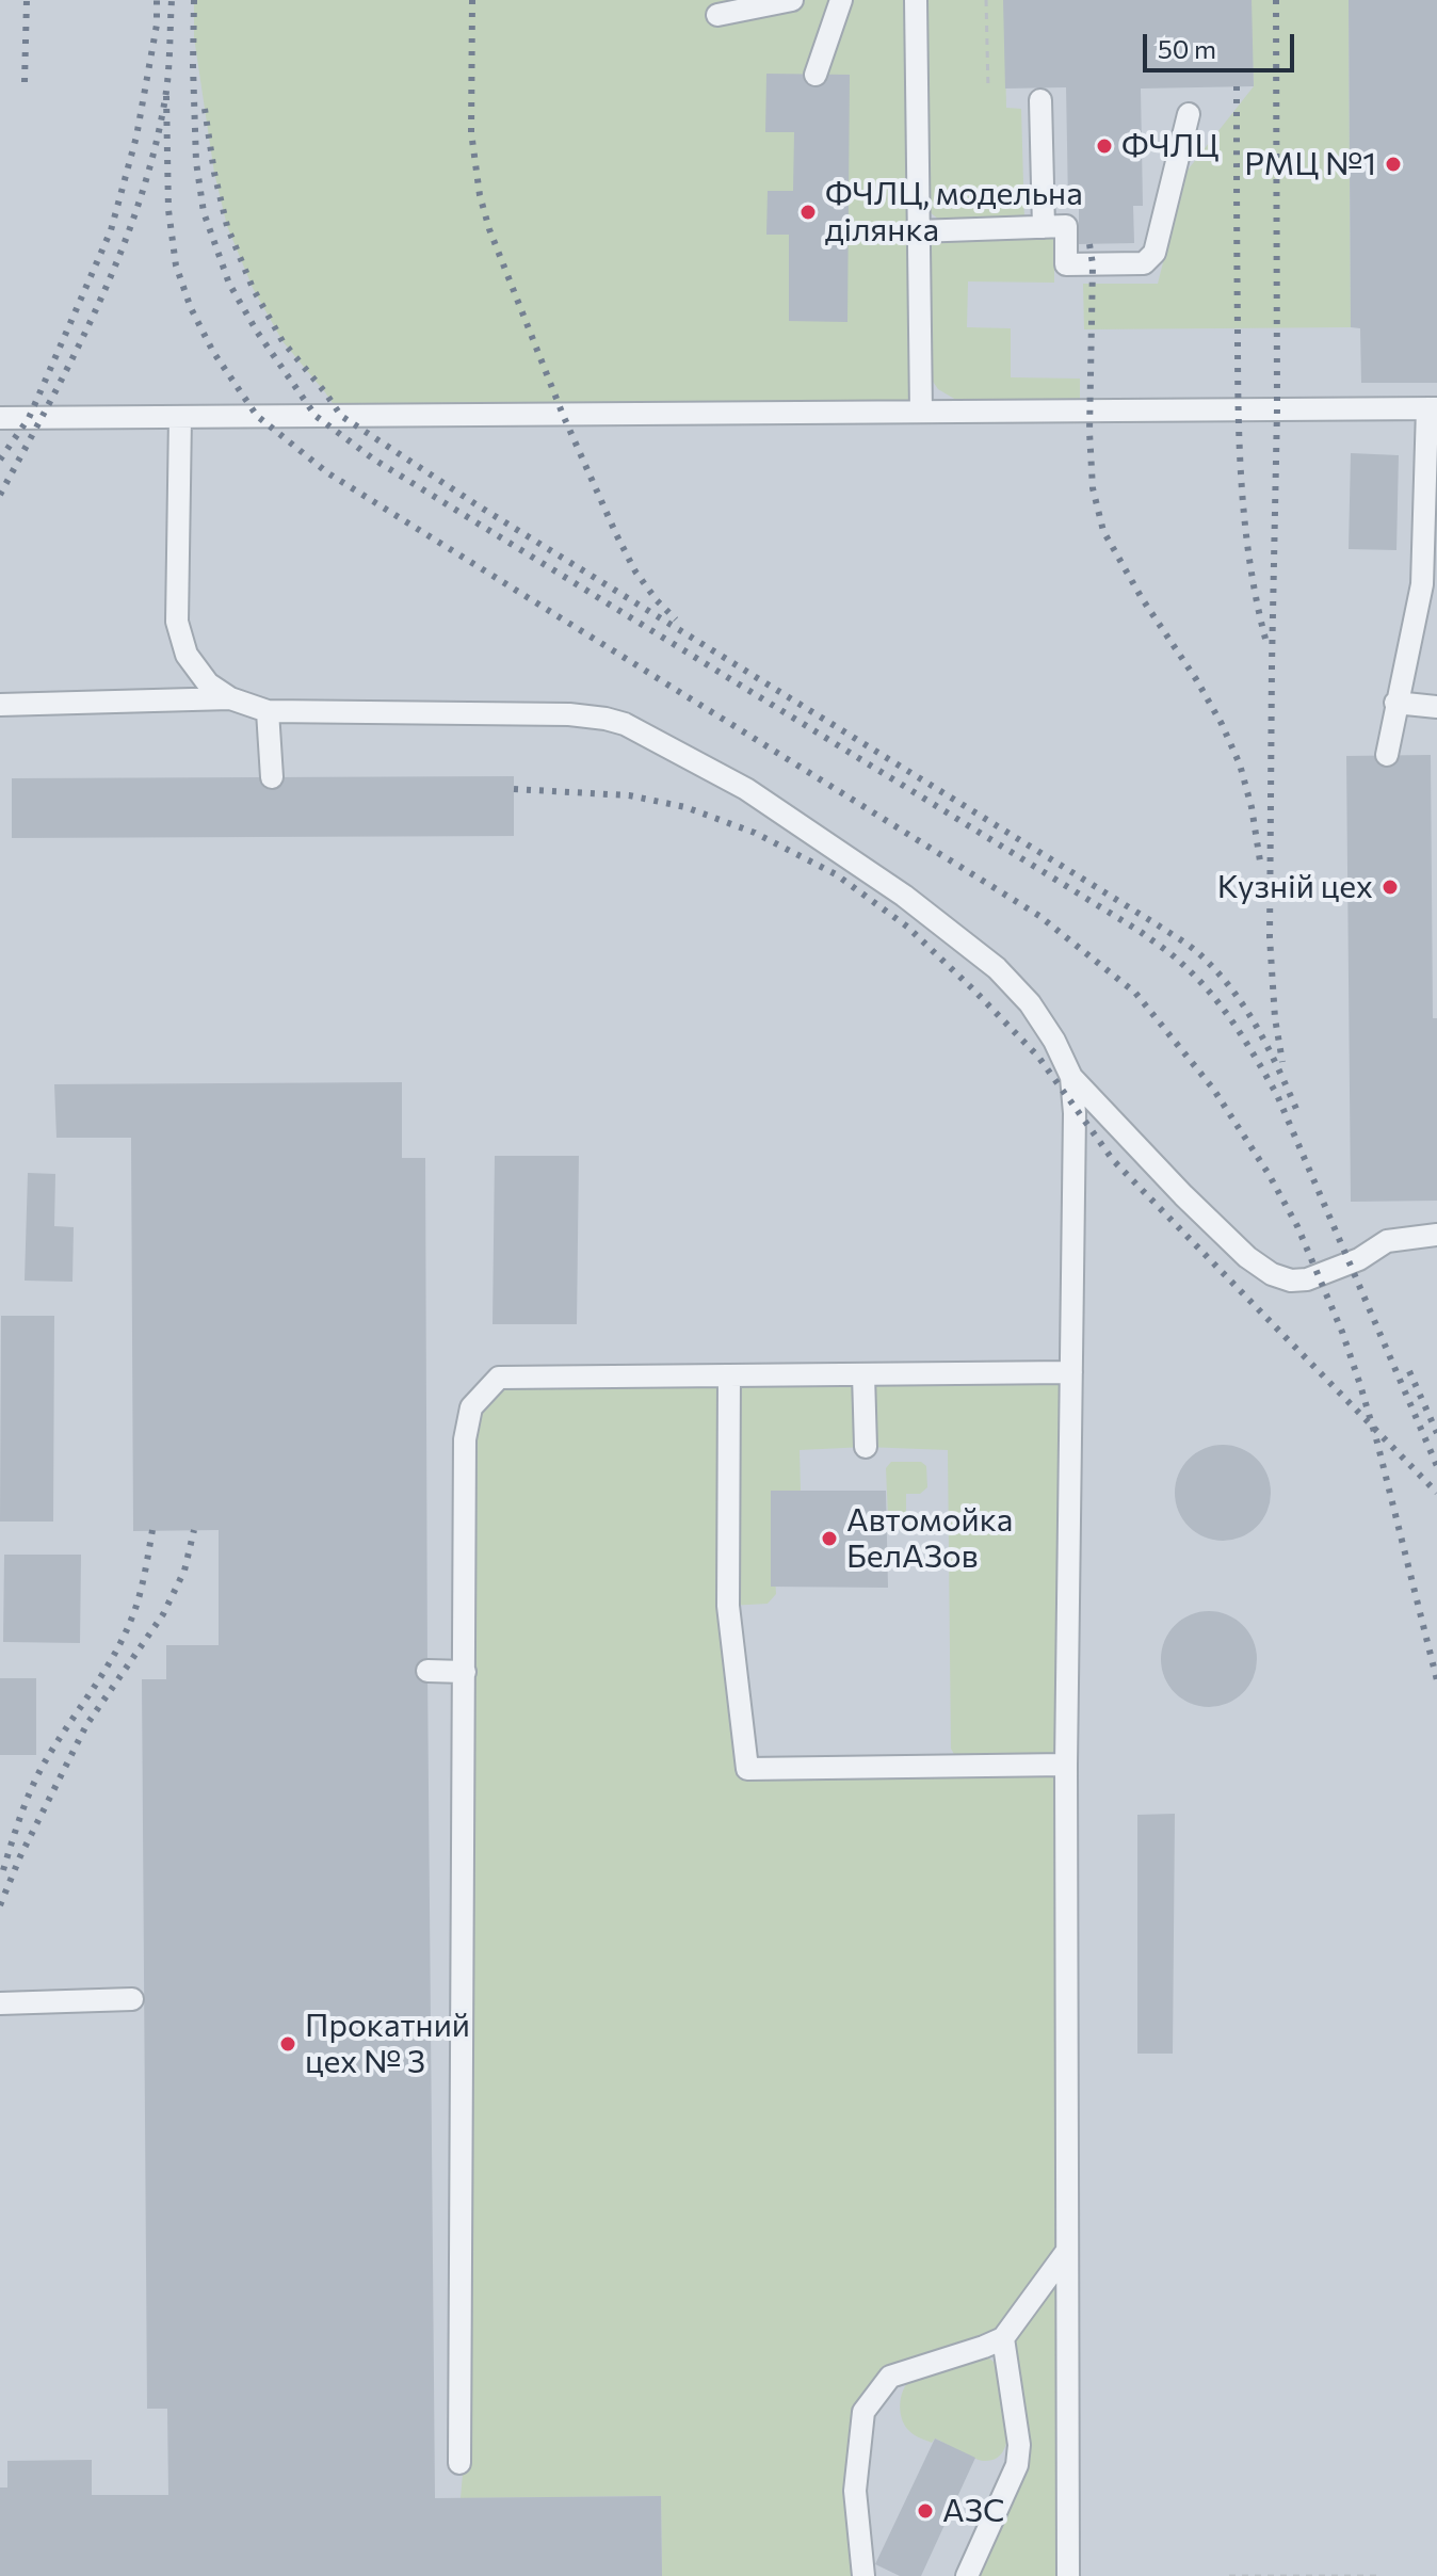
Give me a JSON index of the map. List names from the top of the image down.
{
  "places": [
    "ФЧЛЦ",
    "РМЦ №1",
    "ФЧЛЦ, модельна ділянка",
    "Кузній цех",
    "Автомойка БелАЗов",
    "Прокатний цех № 3",
    "АЗС"
  ],
  "scale_bar": "50 m"
}
